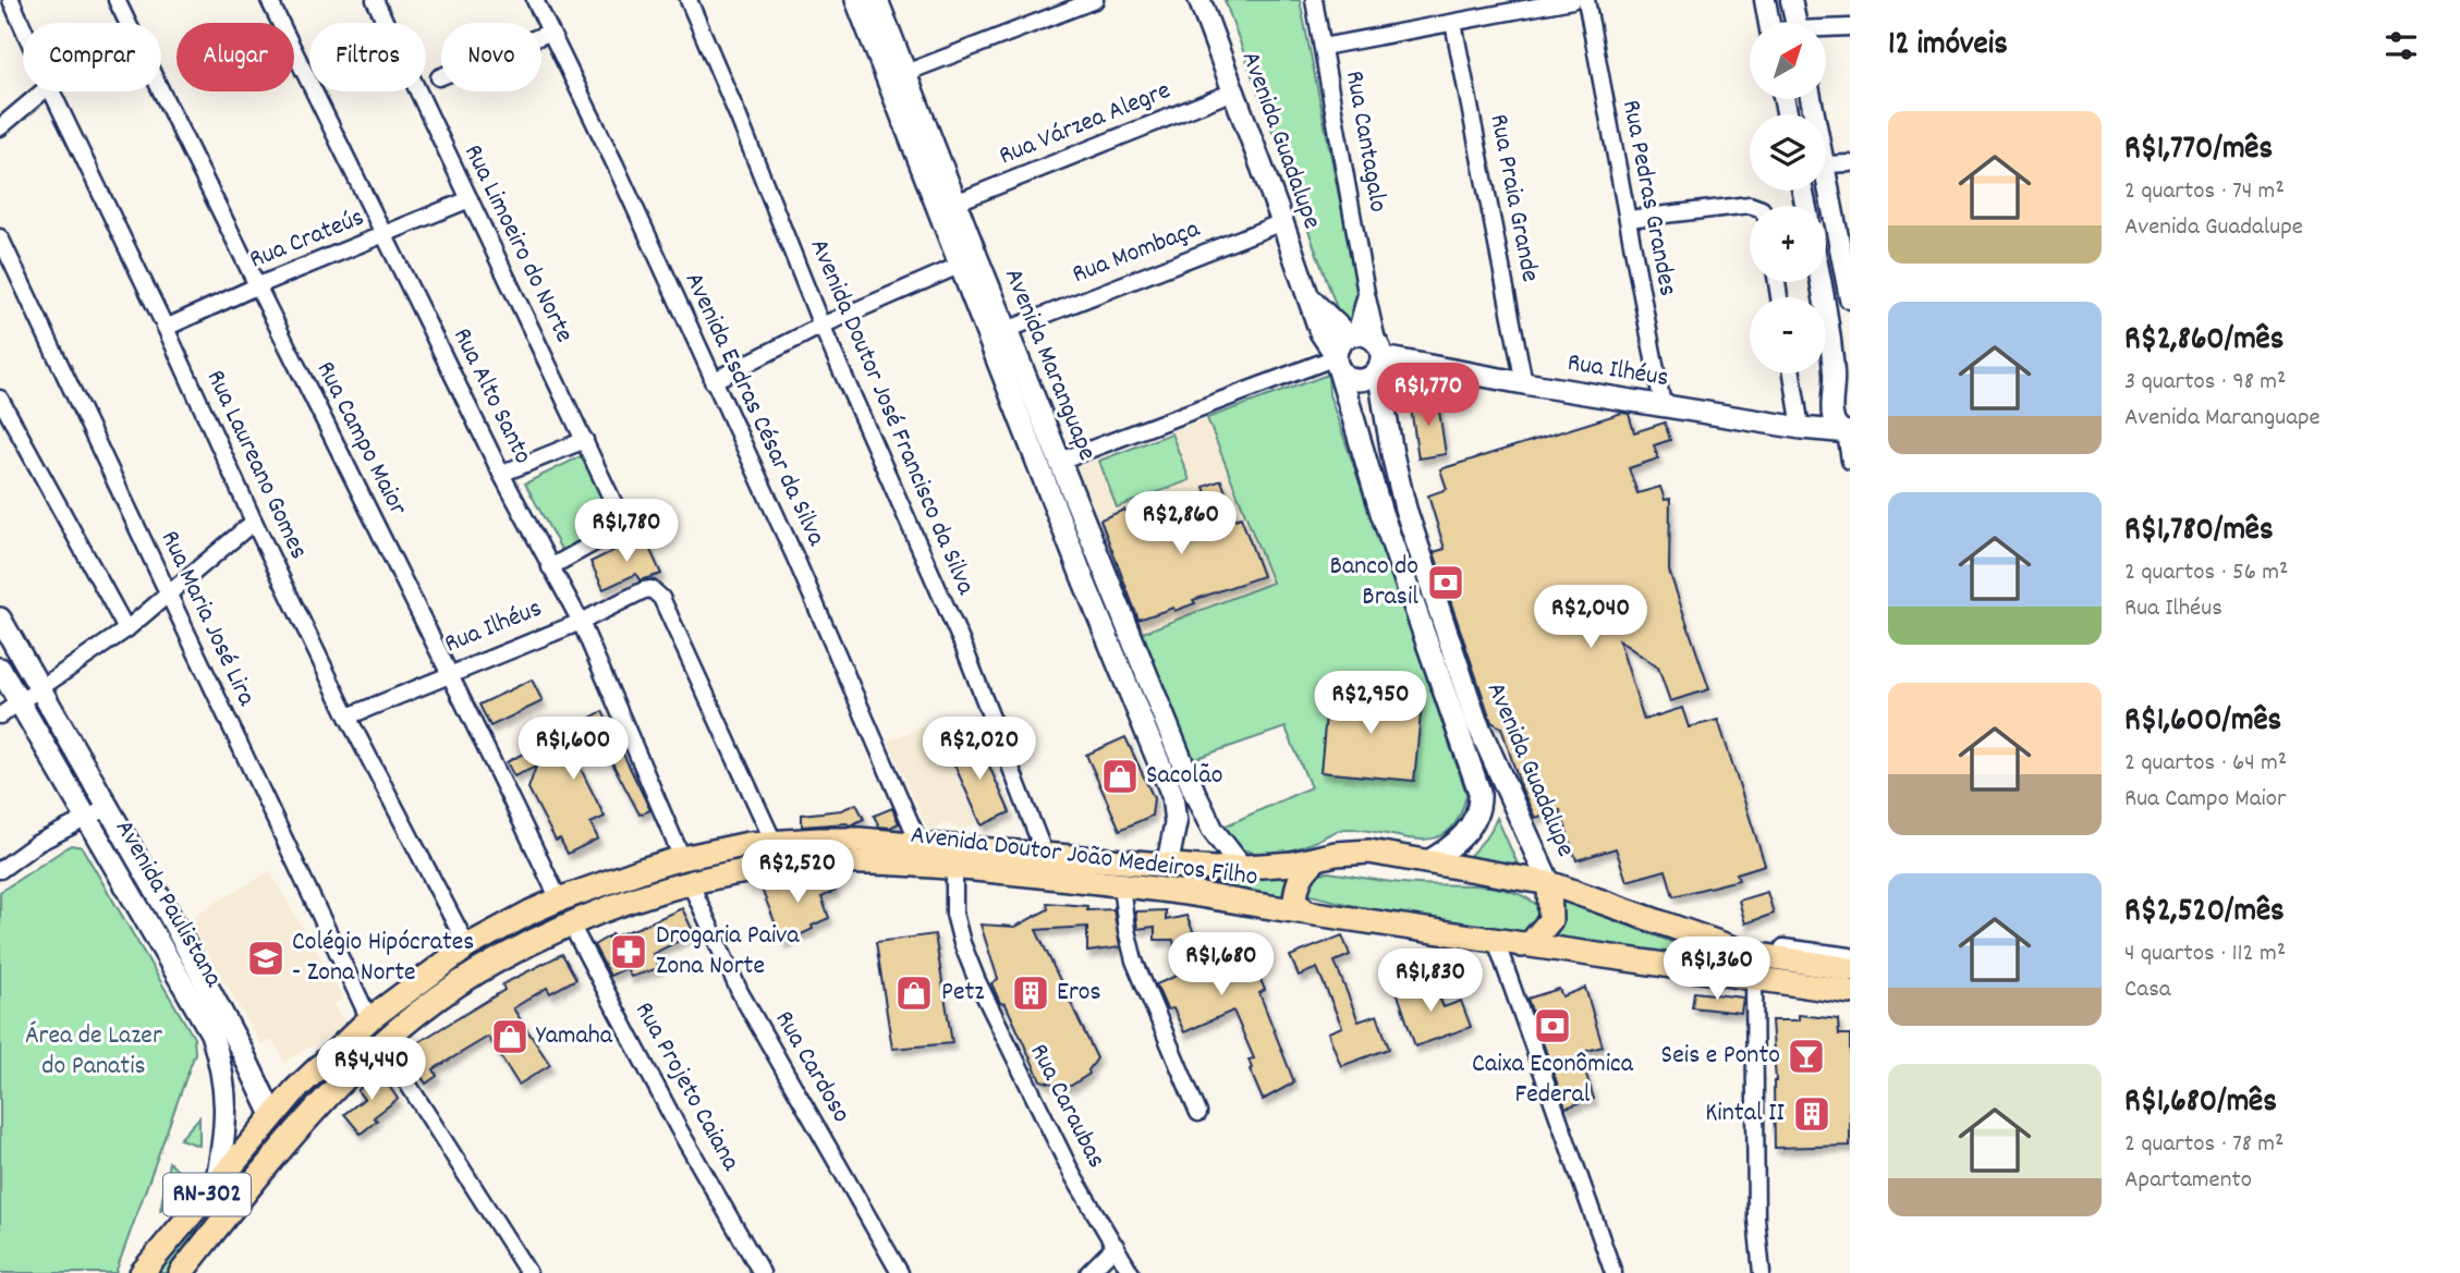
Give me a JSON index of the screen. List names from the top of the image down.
{
  "streets": {
    "main road": [
      "Avenida Guadalupe",
      "Avenida Maranguape",
      "Rua Ilhéus",
      "Avenida Doutor João Medeiros Filho",
      "Avenida Paulistana",
      "RN-302"
    ],
    "street": [
      "Rua Várzea Alegre",
      "Rua Cantagalo",
      "Rua Praia Grande",
      "Rua Pedras Grandes",
      "Rua Crateús",
      "Rua Limoeiro do Norte",
      "Rua Mombaça",
      "Rua Alto Santo",
      "Avenida Esdras César da Silva",
      "Avenida Doutor José Francisco da Silva",
      "Rua Campo Maior",
      "Rua Laureano Gomes",
      "Rua Maria José Lira",
      "Rua Cardoso",
      "Rua Projeto Caiana",
      "Rua Caraubas"
    ]
  },
  "crossings": [
    ["Rua Várzea Alegre", "Avenida Guadalupe"],
    ["Rua Várzea Alegre", "Avenida Maranguape"],
    ["Avenida Guadalupe", "Rua Cantagalo"],
    ["Avenida Guadalupe", "Rua Mombaça"],
    ["Avenida Guadalupe", "Rua Ilhéus"],
    ["Avenida Guadalupe", "Avenida Doutor João Medeiros Filho"],
    ["Rua Cantagalo", "Rua Ilhéus"],
    ["Rua Praia Grande", "Rua Ilhéus"],
    ["Rua Pedras Grandes", "Rua Ilhéus"],
    ["Rua Crateús", "Rua Limoeiro do Norte"],
    ["Rua Crateús", "Rua Alto Santo"],
    ["Rua Crateús", "Rua Campo Maior"],
    ["Rua Crateús", "Rua Laureano Gomes"],
    ["Rua Limoeiro do Norte", "Rua Ilhéus"],
    ["Rua Mombaça", "Avenida Maranguape"],
    ["Avenida Maranguape", "Avenida Doutor João Medeiros Filho"],
    ["Rua Ilhéus", "Rua Alto Santo"],
    ["Rua Ilhéus", "Rua Campo Maior"],
    ["Rua Ilhéus", "Rua Laureano Gomes"],
    ["Rua Ilhéus", "Avenida Doutor João Medeiros Filho"],
    ["Rua Alto Santo", "Avenida Doutor João Medeiros Filho"],
    ["Avenida Esdras César da Silva", "Avenida Doutor João Medeiros Filho"],
    ["Avenida Doutor José Francisco da Silva", "Avenida Doutor João Medeiros Filho"],
    ["Rua Campo Maior", "Avenida Doutor João Medeiros Filho"],
    ["Rua Laureano Gomes", "Avenida Doutor João Medeiros Filho"],
    ["Rua Maria José Lira", "Avenida Doutor João Medeiros Filho"],
    ["Avenida Doutor João Medeiros Filho", "Avenida Paulistana"],
    ["Avenida Doutor João Medeiros Filho", "Rua Cardoso"],
    ["Avenida Doutor João Medeiros Filho", "Rua Projeto Caiana"],
    ["Avenida Doutor João Medeiros Filho", "Rua Caraubas"]
  ],
  "parks": ["Área de Lazer do Panatis"],
  "places": {
    "bank": ["Banco do Brasil", "Caixa Econômica Federal"],
    "shop": ["Sacolão", "Petz", "Yamaha"],
    "pharmacy": ["Drogaria Paiva Zona Norte"],
    "school or university": ["Colégio Hipócrates - Zona Norte"],
    "building": ["Eros", "Kintal II"],
    "bar": ["Seis e Ponto"]
  },
  "north": "top right",
  "page": {
    "heading": "12 imóveis",
    "map_buttons": ["+", "−"],
    "chip": [
      "Comprar",
      "Alugar",
      "Filtros",
      "Novo"
    ],
    "list": [
      {
        "name": "R$1,770/mês",
        "note": "2 quartos · 74 m² · Avenida Guadalupe"
      },
      {
        "name": "R$2,860/mês",
        "note": "3 quartos · 98 m² · Avenida Maranguape"
      },
      {
        "name": "R$1,780/mês",
        "note": "2 quartos · 56 m² · Rua Ilhéus"
      },
      {
        "name": "R$1,600/mês",
        "note": "2 quartos · 64 m² · Rua Campo Maior"
      },
      {
        "name": "R$2,520/mês",
        "note": "4 quartos · 112 m² · Casa"
      },
      {
        "name": "R$1,680/mês",
        "note": "2 quartos · 78 m² · Apartamento"
      }
    ],
    "price": [
      "R$1,770",
      "R$2,860",
      "R$1,780",
      "R$2,040",
      "R$2,950",
      "R$1,600",
      "R$2,020",
      "R$2,520",
      "R$1,680",
      "R$1,360",
      "R$1,830",
      "R$4,440"
    ]
  }
}
